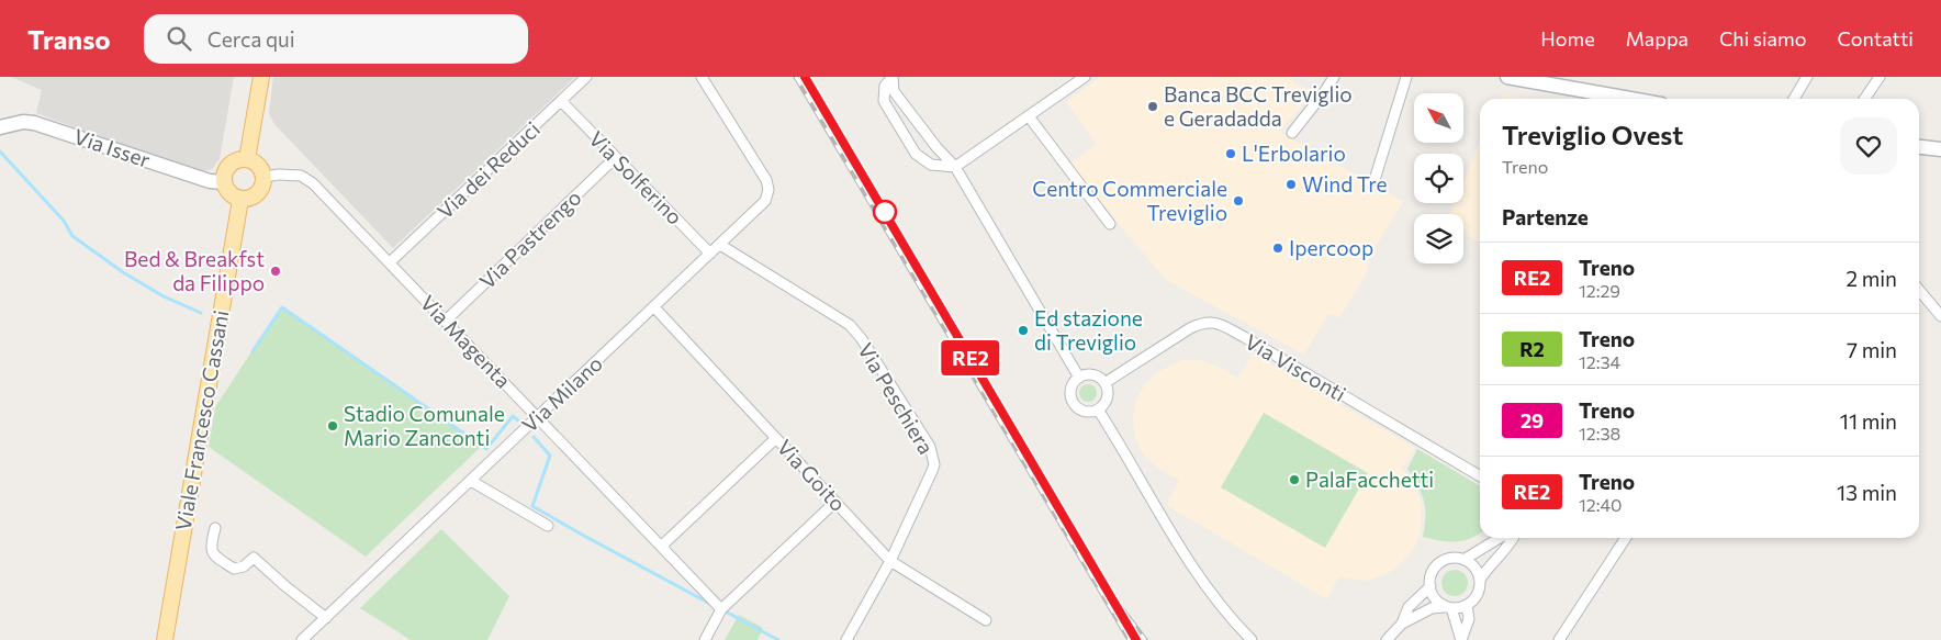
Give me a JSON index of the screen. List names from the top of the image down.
{
  "streets": {
    "main road": ["Viale Francesco Cassani"],
    "street": [
      "Via Isser",
      "Via dei Reduci",
      "Via Solferino",
      "Via Pastrengo",
      "Via Magenta",
      "Via Visconti",
      "Via Milano",
      "Via Peschiera",
      "Via Goito"
    ]
  },
  "crossings": [
    ["Via Isser", "Via Magenta"],
    ["Via Isser", "Viale Francesco Cassani"],
    ["Via dei Reduci", "Via Solferino"],
    ["Via dei Reduci", "Via Magenta"],
    ["Via Solferino", "Via Pastrengo"],
    ["Via Solferino", "Via Milano"],
    ["Via Pastrengo", "Via Magenta"],
    ["Via Magenta", "Via Milano"],
    ["Via Magenta", "Viale Francesco Cassani"],
    ["Via Milano", "Via Peschiera"],
    ["Via Milano", "Via Goito"],
    ["Via Peschiera", "Via Goito"]
  ],
  "places": [
    "Banca BCC Treviglio e Geradadda",
    "L'Erbolario",
    "Wind Tre",
    "Centro Commerciale Treviglio",
    "Ipercoop",
    "Bed & Breakfst da Filippo",
    "Ed stazione di Treviglio",
    "Stadio Comunale Mario Zanconti",
    "PalaFacchetti"
  ],
  "north": "top left",
  "page": {
    "header": "Transo",
    "search": "Cerca qui",
    "nav": [
      "Home",
      "Mappa",
      "Chi siamo",
      "Contatti"
    ],
    "on_map": "RE2",
    "heading": [
      ["Treviglio Ovest", "Treno"],
      "Partenze"
    ],
    "list": [
      {
        "mark": "RE2",
        "name": "Treno",
        "note": "12:29",
        "value": "2 min"
      },
      {
        "mark": "R2",
        "name": "Treno",
        "note": "12:34",
        "value": "7 min"
      },
      {
        "mark": "29",
        "name": "Treno",
        "note": "12:38",
        "value": "11 min"
      },
      {
        "mark": "RE2",
        "name": "Treno",
        "note": "12:40",
        "value": "13 min"
      }
    ]
  }
}
